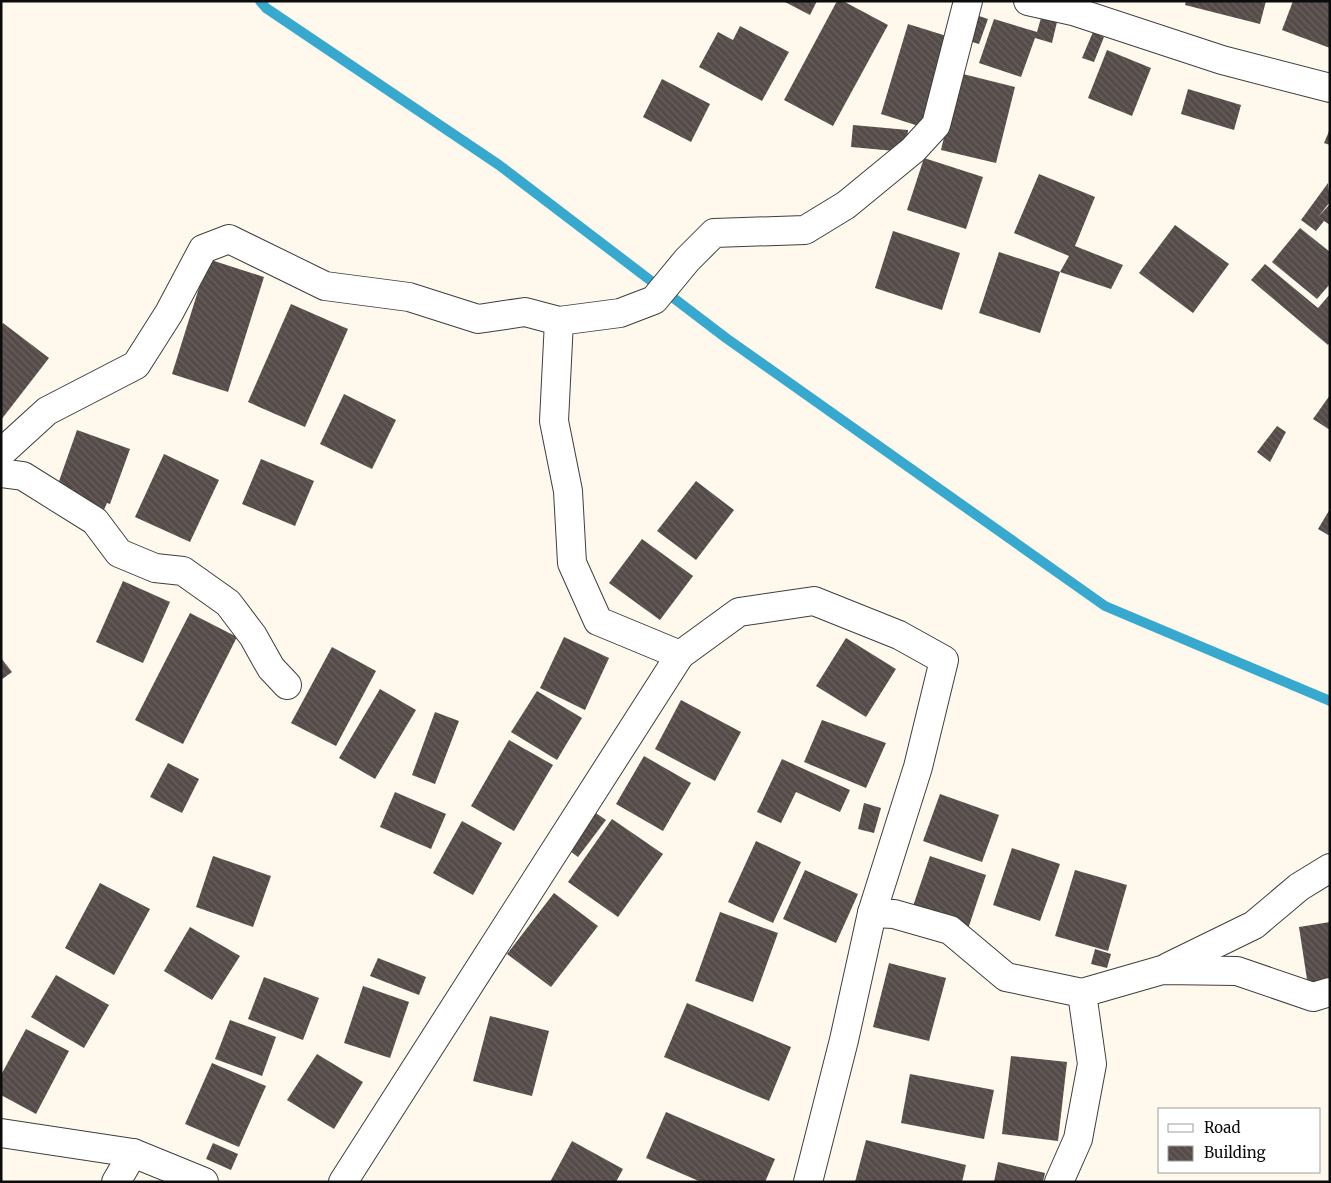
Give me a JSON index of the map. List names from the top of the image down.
{
  "legend": ["Road", "Building"]
}
